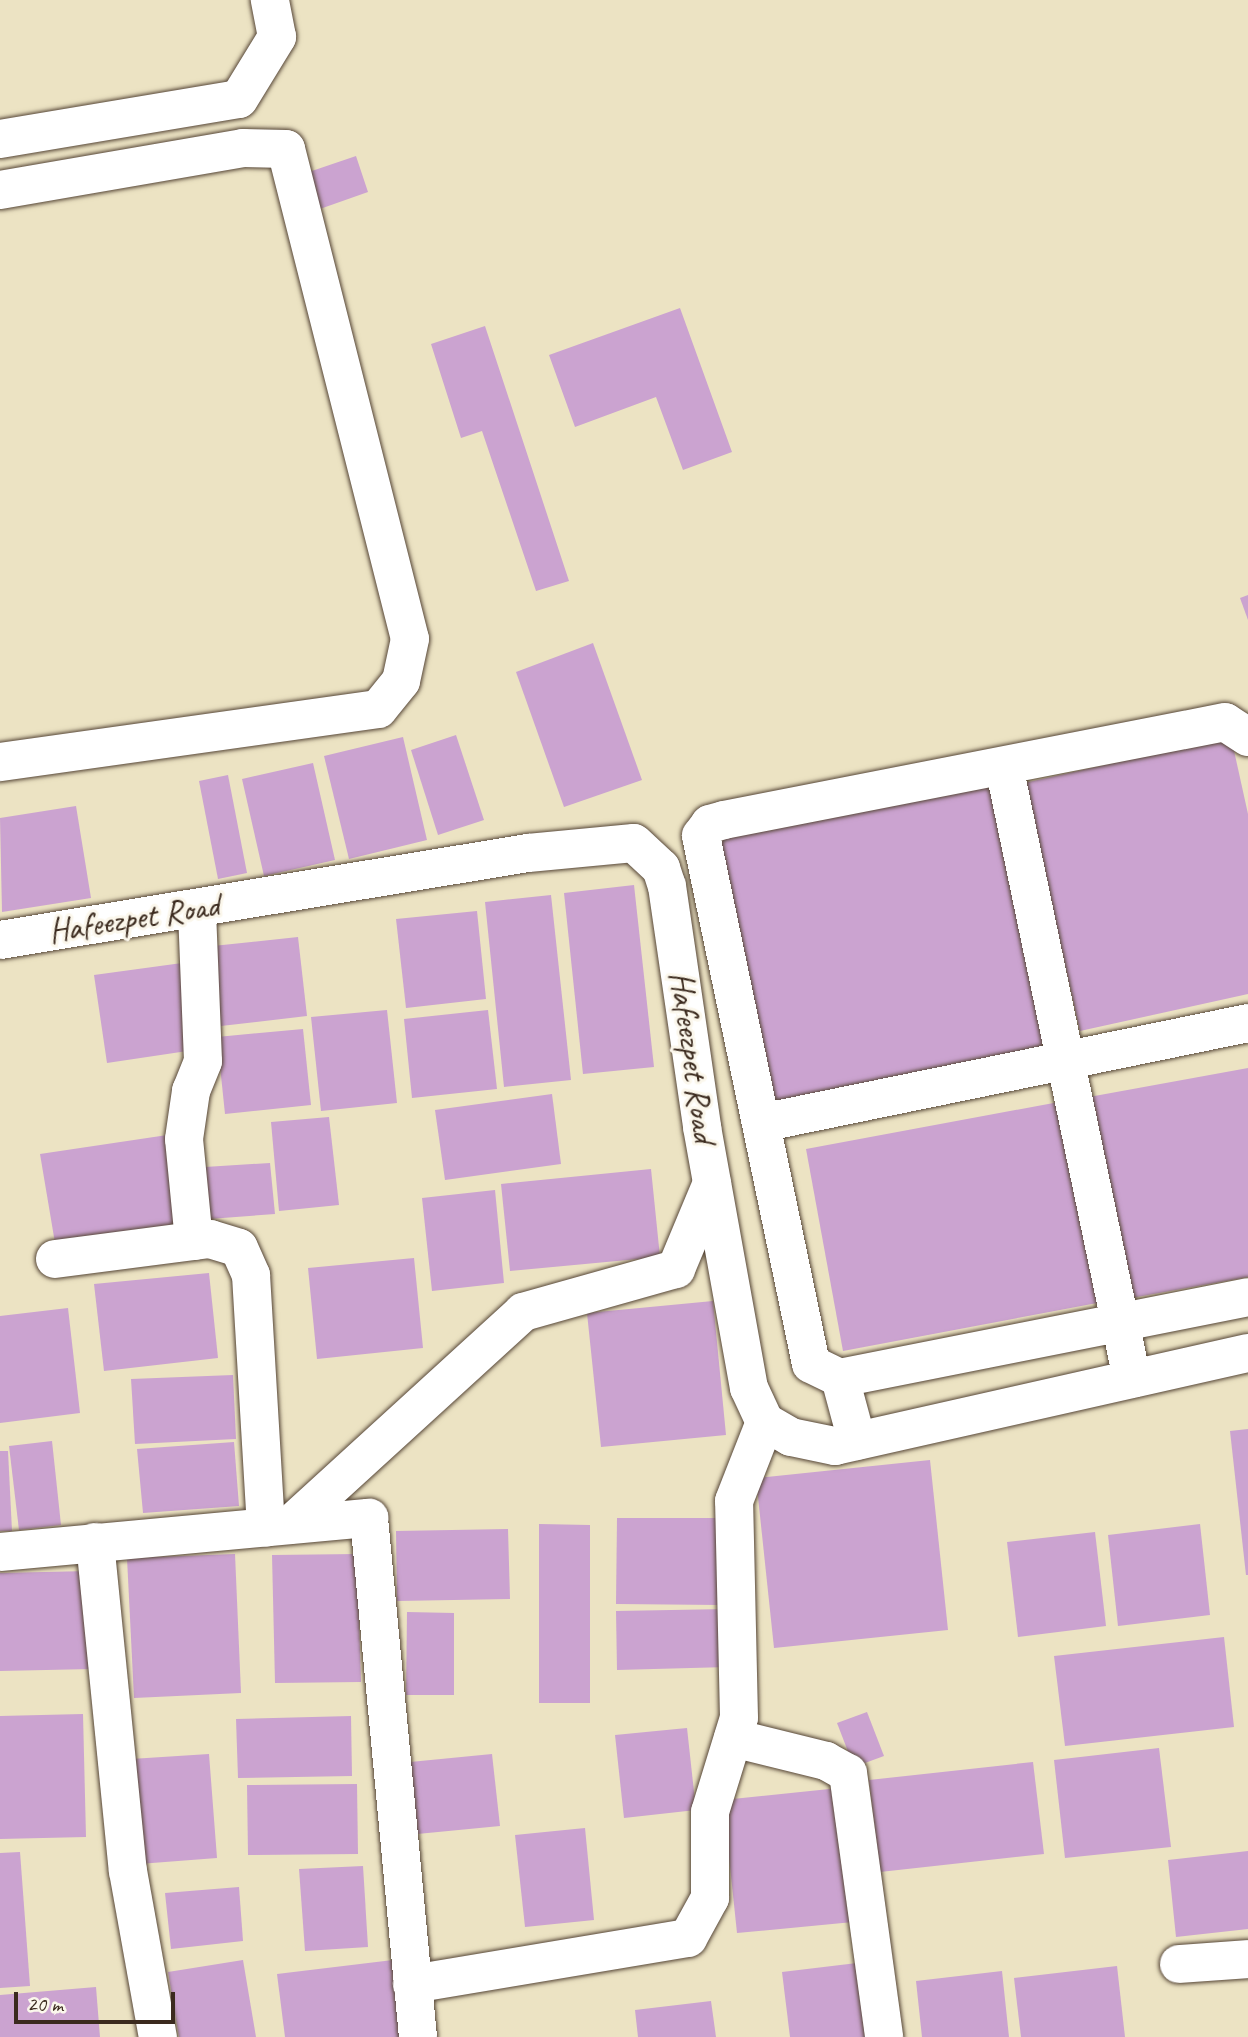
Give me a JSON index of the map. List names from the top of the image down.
{
  "streets": {
    "street": ["Hafeezpet Road"]
  },
  "scale_bar": "20 m"
}
